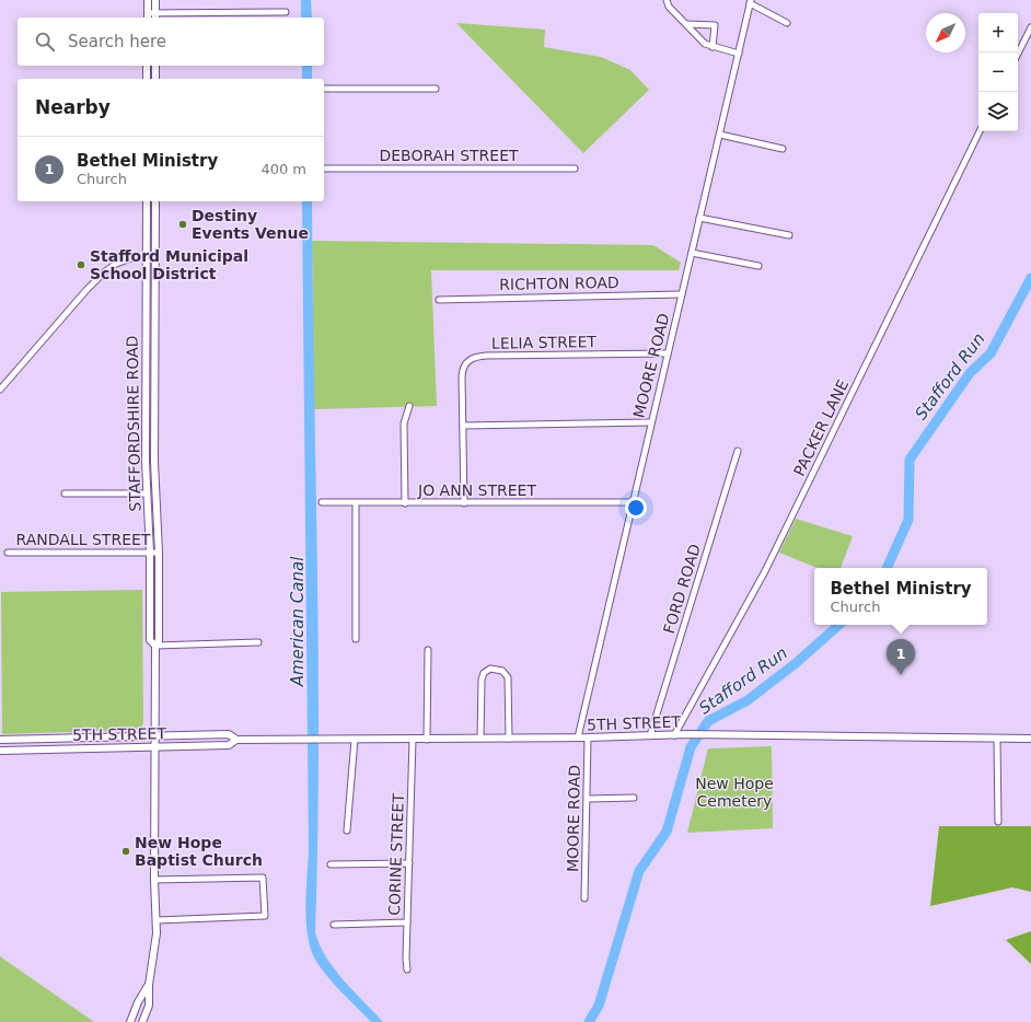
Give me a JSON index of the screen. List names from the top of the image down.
{
  "streets": {
    "main road": ["STAFFORDSHIRE ROAD", "5TH STREET"],
    "street": [
      "DEBORAH STREET",
      "RICHTON ROAD",
      "LELIA STREET",
      "MOORE ROAD",
      "PACKER LANE",
      "JO ANN STREET",
      "RANDALL STREET",
      "FORD ROAD",
      "CORINE STREET"
    ]
  },
  "crossings": [
    ["RICHTON ROAD", "MOORE ROAD"],
    ["LELIA STREET", "MOORE ROAD"],
    ["LELIA STREET", "JO ANN STREET"],
    ["MOORE ROAD", "JO ANN STREET"],
    ["MOORE ROAD", "5TH STREET"],
    ["STAFFORDSHIRE ROAD", "RANDALL STREET"],
    ["STAFFORDSHIRE ROAD", "5TH STREET"],
    ["PACKER LANE", "5TH STREET"],
    ["FORD ROAD", "5TH STREET"],
    ["5TH STREET", "CORINE STREET"]
  ],
  "water": ["Stafford Run", "American Canal"],
  "parks": ["New Hope Cemetery"],
  "places": ["Destiny Events Venue", "Stafford Municipal School District", "New Hope Baptist Church"],
  "north": "bottom left",
  "page": {
    "map_buttons": ["+", "−"],
    "search": "Search here",
    "heading": "Nearby",
    "list": [
      {
        "mark": "1",
        "name": "Bethel Ministry",
        "note": "Church",
        "value": "400 m"
      }
    ],
    "popup": ["Bethel Ministry", "Church"],
    "pins": "1"
  }
}
